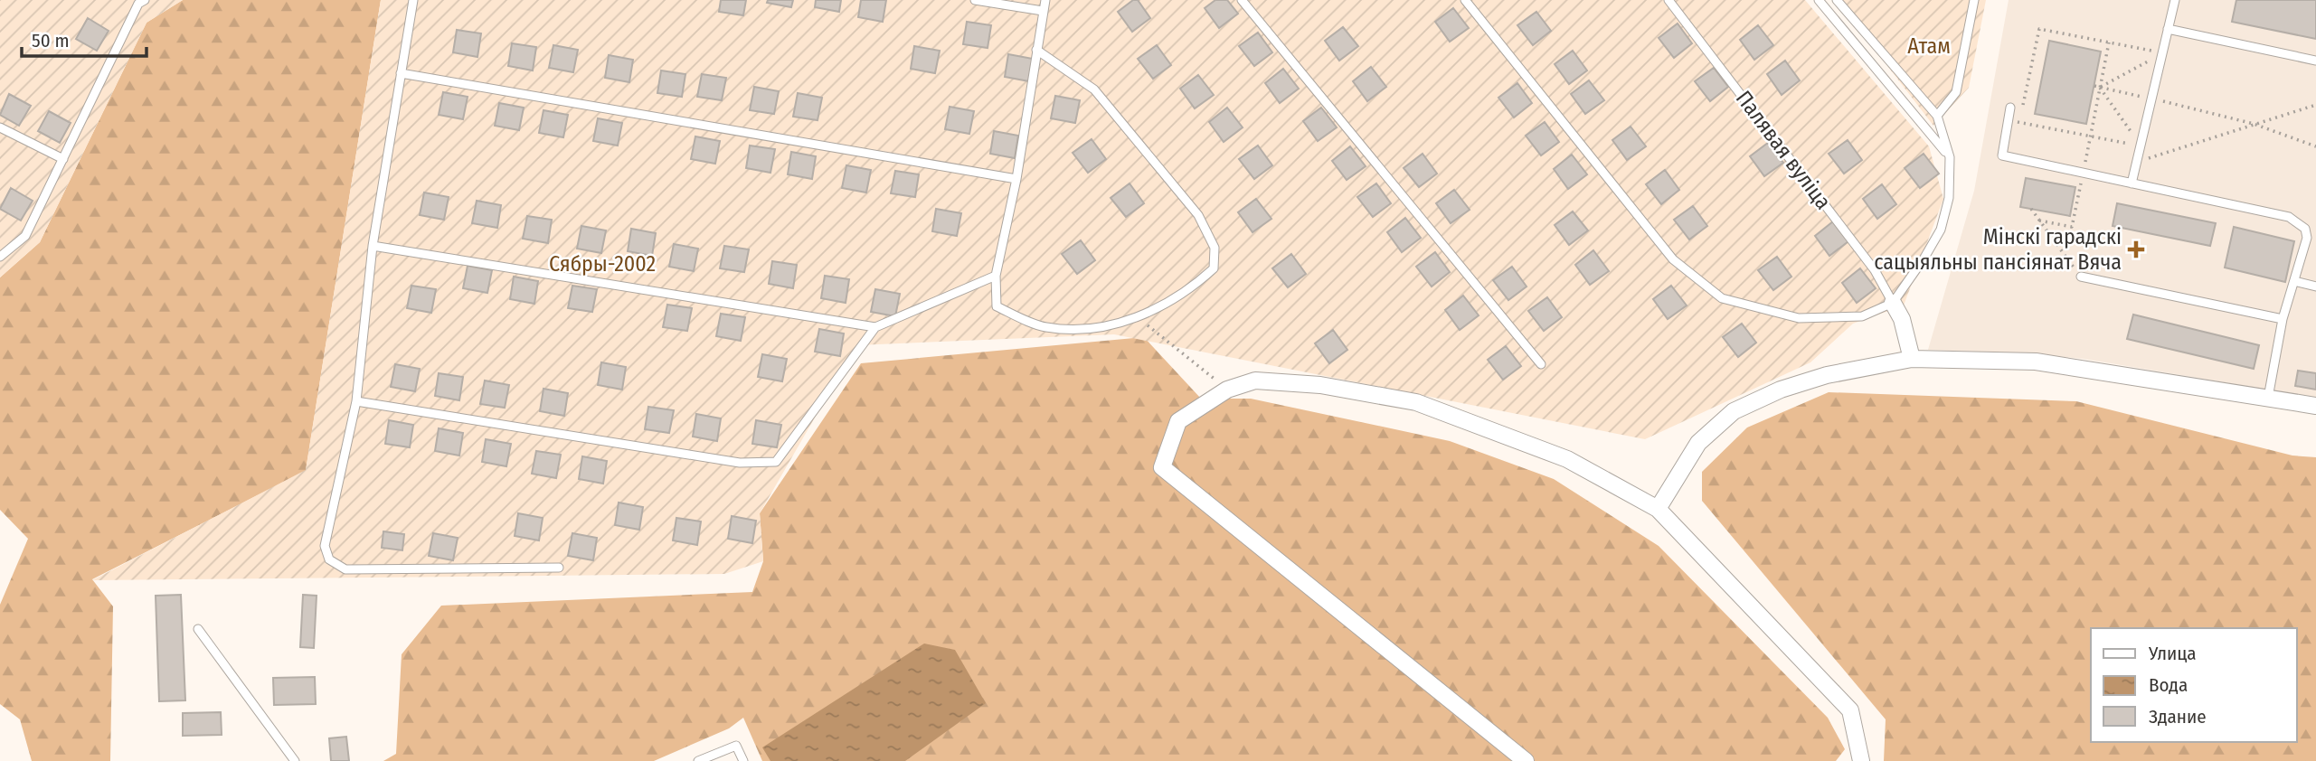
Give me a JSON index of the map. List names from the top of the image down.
{
  "streets": {
    "lane": ["Палявая вуліца"]
  },
  "parks": ["Атам", "Сябры-2002"],
  "places": {
    "health": ["Мінскі гарадскі сацыяльны пансіянат Вяча"]
  },
  "legend": ["Улица", "Вода", "Здание"],
  "scale_bar": "50 m"
}
